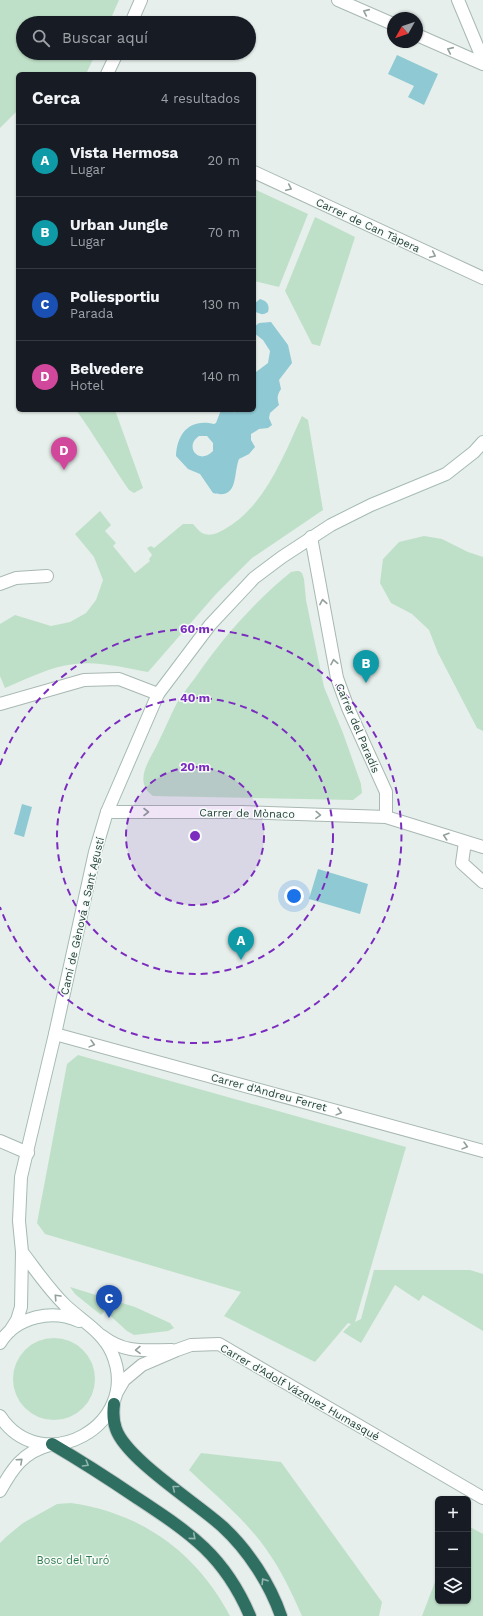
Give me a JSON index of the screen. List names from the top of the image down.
{
  "streets": {
    "street": [
      "Carrer de Can Tàpera",
      "Carrer del Paradís",
      "Carrer de Mònaco",
      "Camí de Gènova a Sant Agustí",
      "Carrer d'Andreu Ferret",
      "Carrer d'Adolf Vázquez Humasqué"
    ]
  },
  "crossings": [
    ["Carrer del Paradís", "Carrer de Mònaco"],
    ["Carrer del Paradís", "Camí de Gènova a Sant Agustí"],
    ["Carrer de Mònaco", "Camí de Gènova a Sant Agustí"],
    ["Camí de Gènova a Sant Agustí", "Carrer d'Andreu Ferret"]
  ],
  "one_way": [
    "Carrer de Can Tàpera",
    "Carrer del Paradís",
    "Carrer de Mònaco",
    "Carrer d'Andreu Ferret"
  ],
  "parks": ["Bosc del Turó"],
  "north": "bottom left",
  "page": {
    "search": "Buscar aquí",
    "heading": ["Cerca", "4 resultados"],
    "list": [
      {
        "mark": "A",
        "name": "Vista Hermosa",
        "note": "Lugar",
        "value": "20 m"
      },
      {
        "mark": "B",
        "name": "Urban Jungle",
        "note": "Lugar",
        "value": "70 m"
      },
      {
        "mark": "C",
        "name": "Poliesportiu",
        "note": "Parada",
        "value": "130 m"
      },
      {
        "mark": "D",
        "name": "Belvedere",
        "note": "Hotel",
        "value": "140 m"
      }
    ],
    "pins": [
      "D",
      "B",
      "A",
      "C"
    ],
    "map_buttons": ["+", "−"]
  },
  "rings": ["60 m", "40 m", "20 m"]
}
